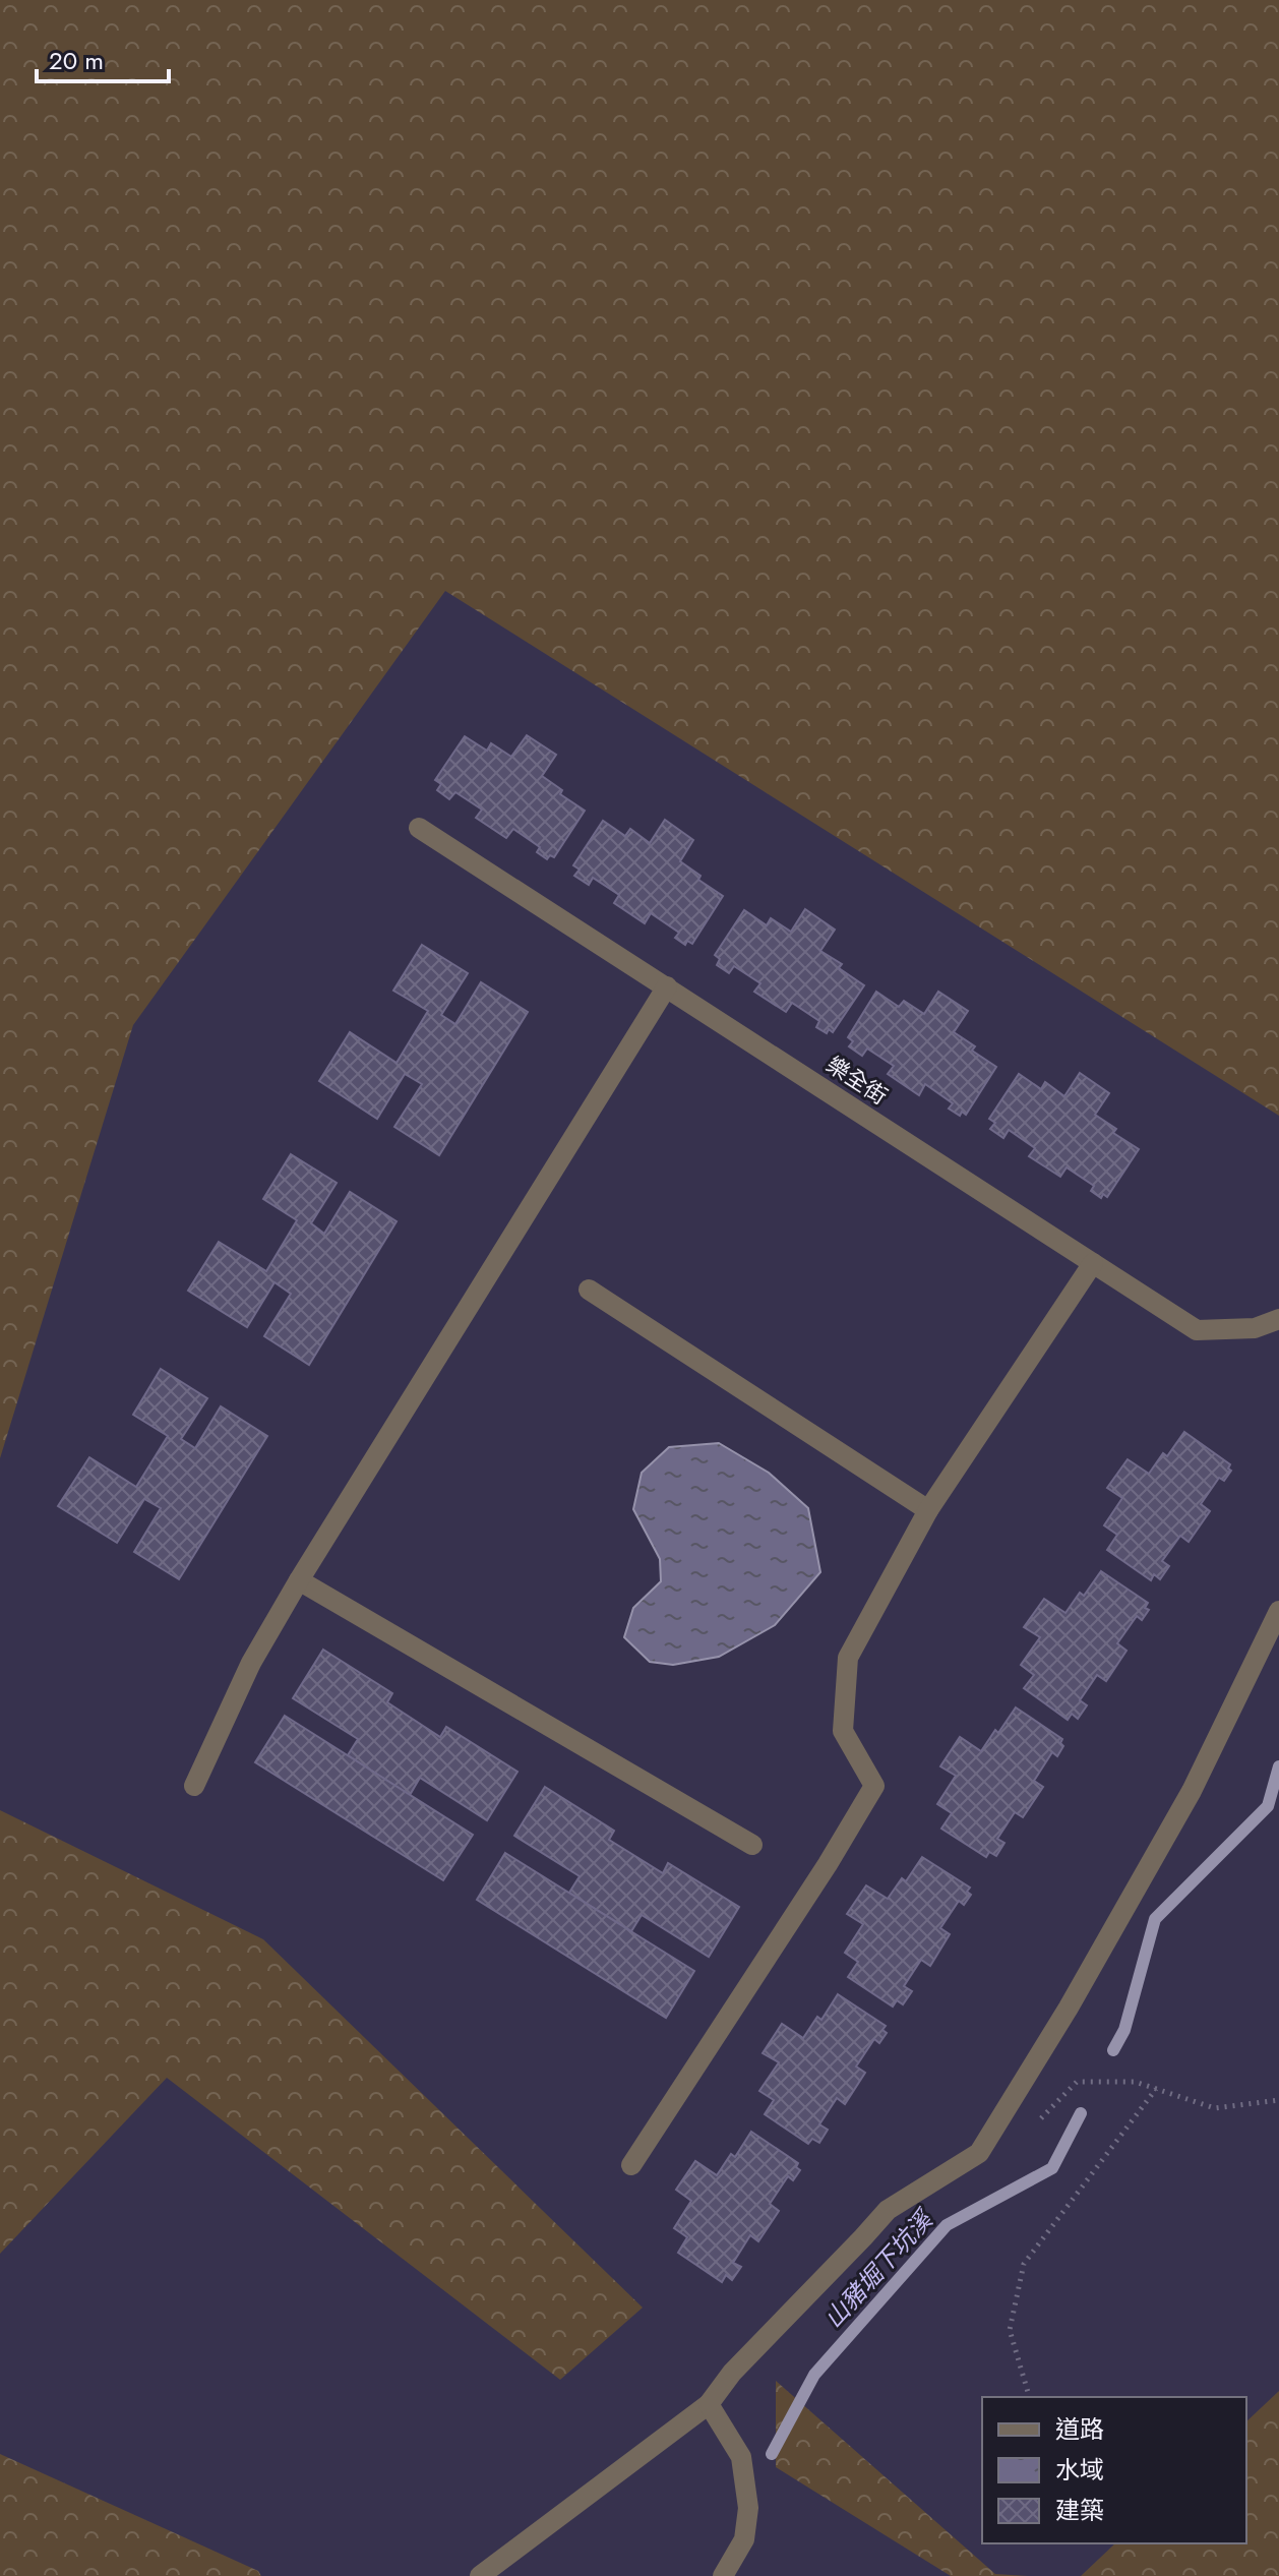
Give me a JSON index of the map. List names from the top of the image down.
{
  "streets": {
    "street": ["樂全街"]
  },
  "water": ["山豬堀下坑溪"],
  "legend": ["道路", "水域", "建築"],
  "scale_bar": "20 m"
}
